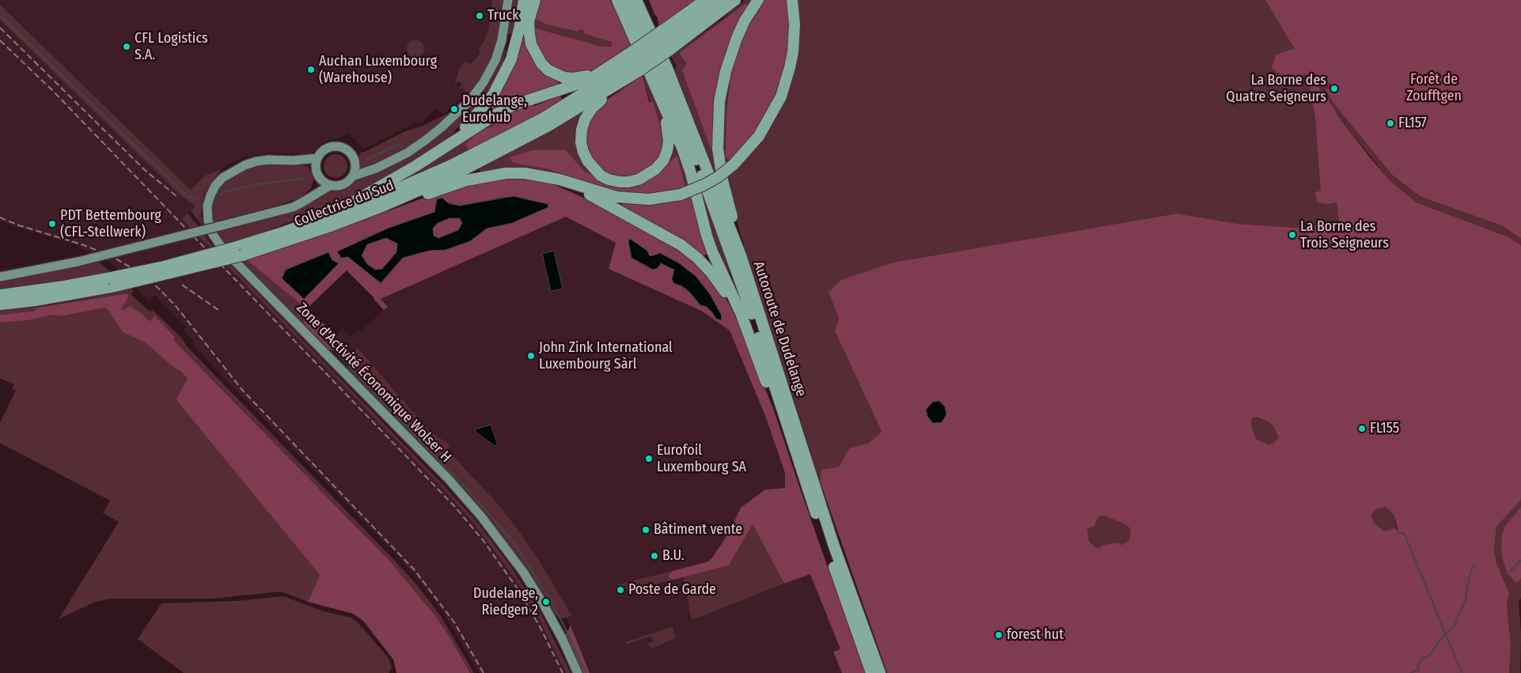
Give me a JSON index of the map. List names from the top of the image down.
{
  "streets": {
    "highway": ["Collectrice du Sud", "Autoroute de Dudelange"],
    "main road": ["Zone d'Activité Économique Wolser H"]
  },
  "parks": ["Forêt de Zoufftgen"],
  "places": [
    "Truck",
    "CFL Logistics S.A.",
    "Auchan Luxembourg (Warehouse)",
    "La Borne des Quatre Seigneurs",
    "Dudelange, Eurohub",
    "FL157",
    "PDT Bettembourg (CFL-Stellwerk)",
    "La Borne des Trois Seigneurs",
    "John Zink International Luxembourg Sàrl",
    "FL155",
    "Eurofoil Luxembourg SA",
    "Bâtiment vente",
    "B.U.",
    "Poste de Garde",
    "Dudelange, Riedgen 2",
    "forest hut"
  ]
}
